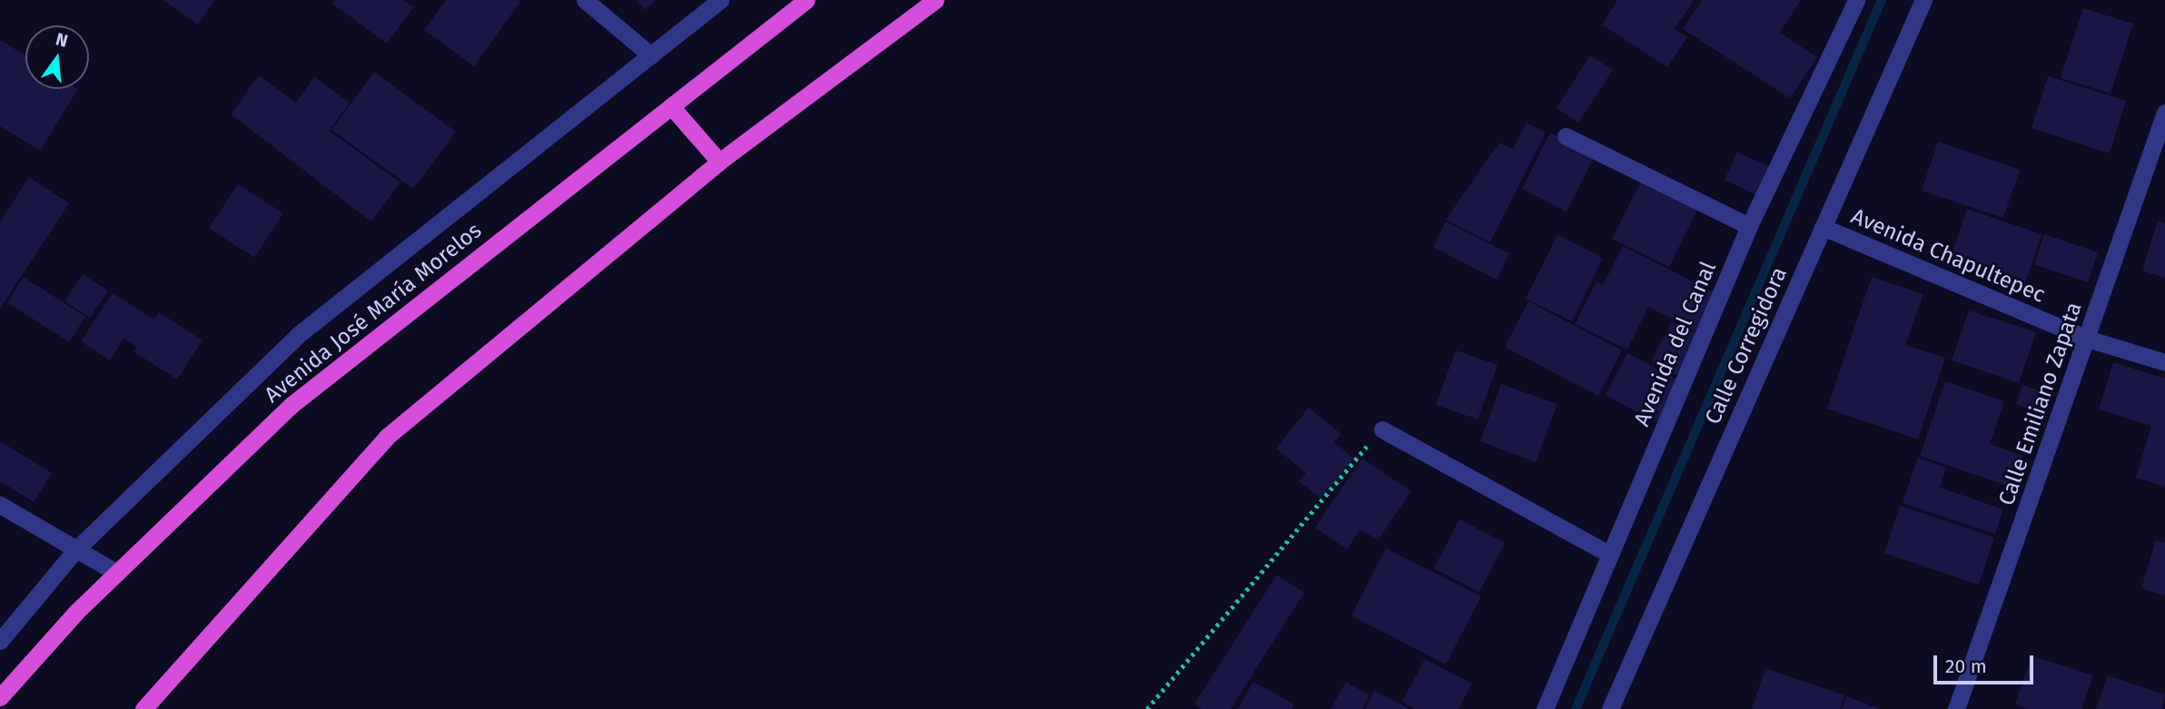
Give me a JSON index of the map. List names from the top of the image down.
{
  "streets": {
    "highway": ["Avenida José María Morelos"],
    "street": [
      "Avenida Chapultepec",
      "Avenida del Canal",
      "Calle Corregidora",
      "Calle Emiliano Zapata"
    ]
  },
  "crossings": [
    ["Avenida Chapultepec", "Calle Corregidora"],
    ["Avenida Chapultepec", "Calle Emiliano Zapata"]
  ],
  "scale_bar": "20 m",
  "north": "top"
}
